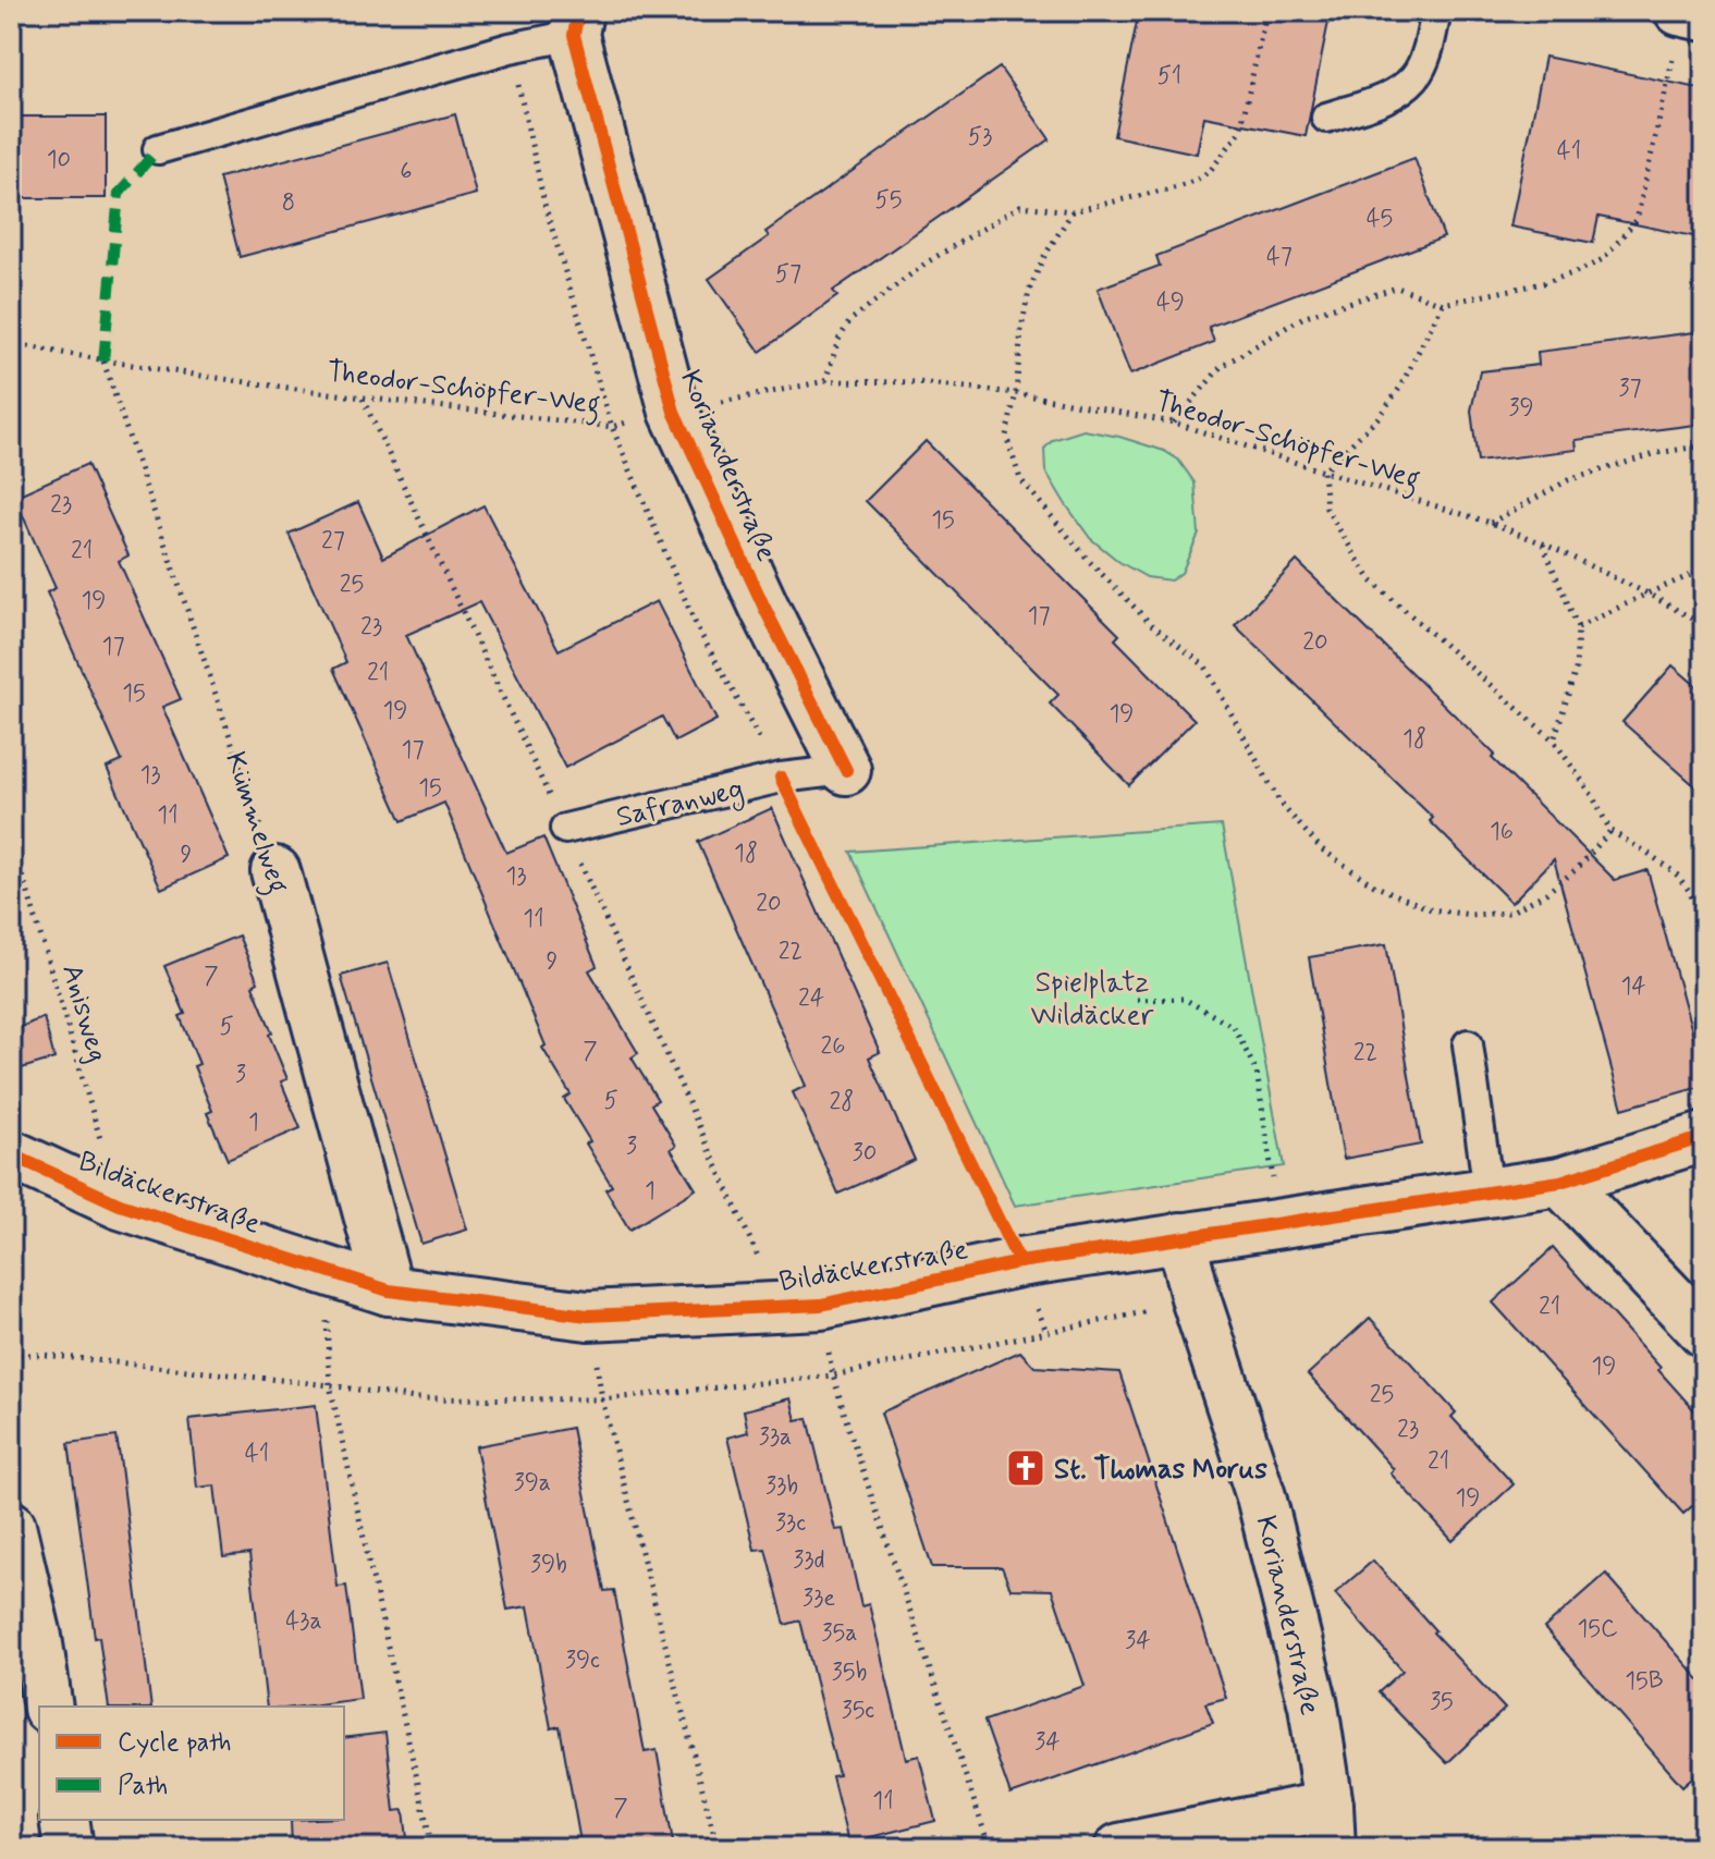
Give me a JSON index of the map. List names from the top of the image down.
{
  "streets": {
    "street": ["Korianderstraße", "Kümmelweg", "Bildäckerstraße"],
    "lane": ["Safranweg"],
    "path": ["Theodor-Schöpfer-Weg", "Anisweg"]
  },
  "crossings": [
    ["Theodor-Schöpfer-Weg", "Korianderstraße"],
    ["Theodor-Schöpfer-Weg", "Kümmelweg"],
    ["Korianderstraße", "Safranweg"],
    ["Korianderstraße", "Bildäckerstraße"],
    ["Kümmelweg", "Bildäckerstraße"],
    ["Anisweg", "Bildäckerstraße"]
  ],
  "parks": ["Spielplatz Wildäcker"],
  "places": {
    "church": ["St. Thomas Morus"]
  },
  "house_numbers": [
    "51",
    "53",
    "41",
    "10",
    "6",
    "55",
    "8",
    "45",
    "47",
    "57",
    "49",
    "37",
    "39",
    "23",
    "15",
    "27",
    "21",
    "25",
    "19",
    "17",
    "23",
    "20",
    "17",
    "21",
    "15",
    "19",
    "19",
    "18",
    "17",
    "13",
    "15",
    "11",
    "16",
    "18",
    "9",
    "13",
    "20",
    "11",
    "22",
    "9",
    "7",
    "14",
    "24",
    "5",
    "26",
    "7",
    "22",
    "3",
    "5",
    "28",
    "1",
    "3",
    "30",
    "1",
    "21",
    "19",
    "25",
    "23",
    "33a",
    "41",
    "21",
    "39a",
    "33b",
    "19",
    "33c",
    "33d",
    "39b",
    "33e",
    "43a",
    "15C",
    "35a",
    "34",
    "39c",
    "35b",
    "15B",
    "35",
    "35c",
    "34",
    "11",
    "7"
  ],
  "legend": ["Cycle path", "Path"]
}
